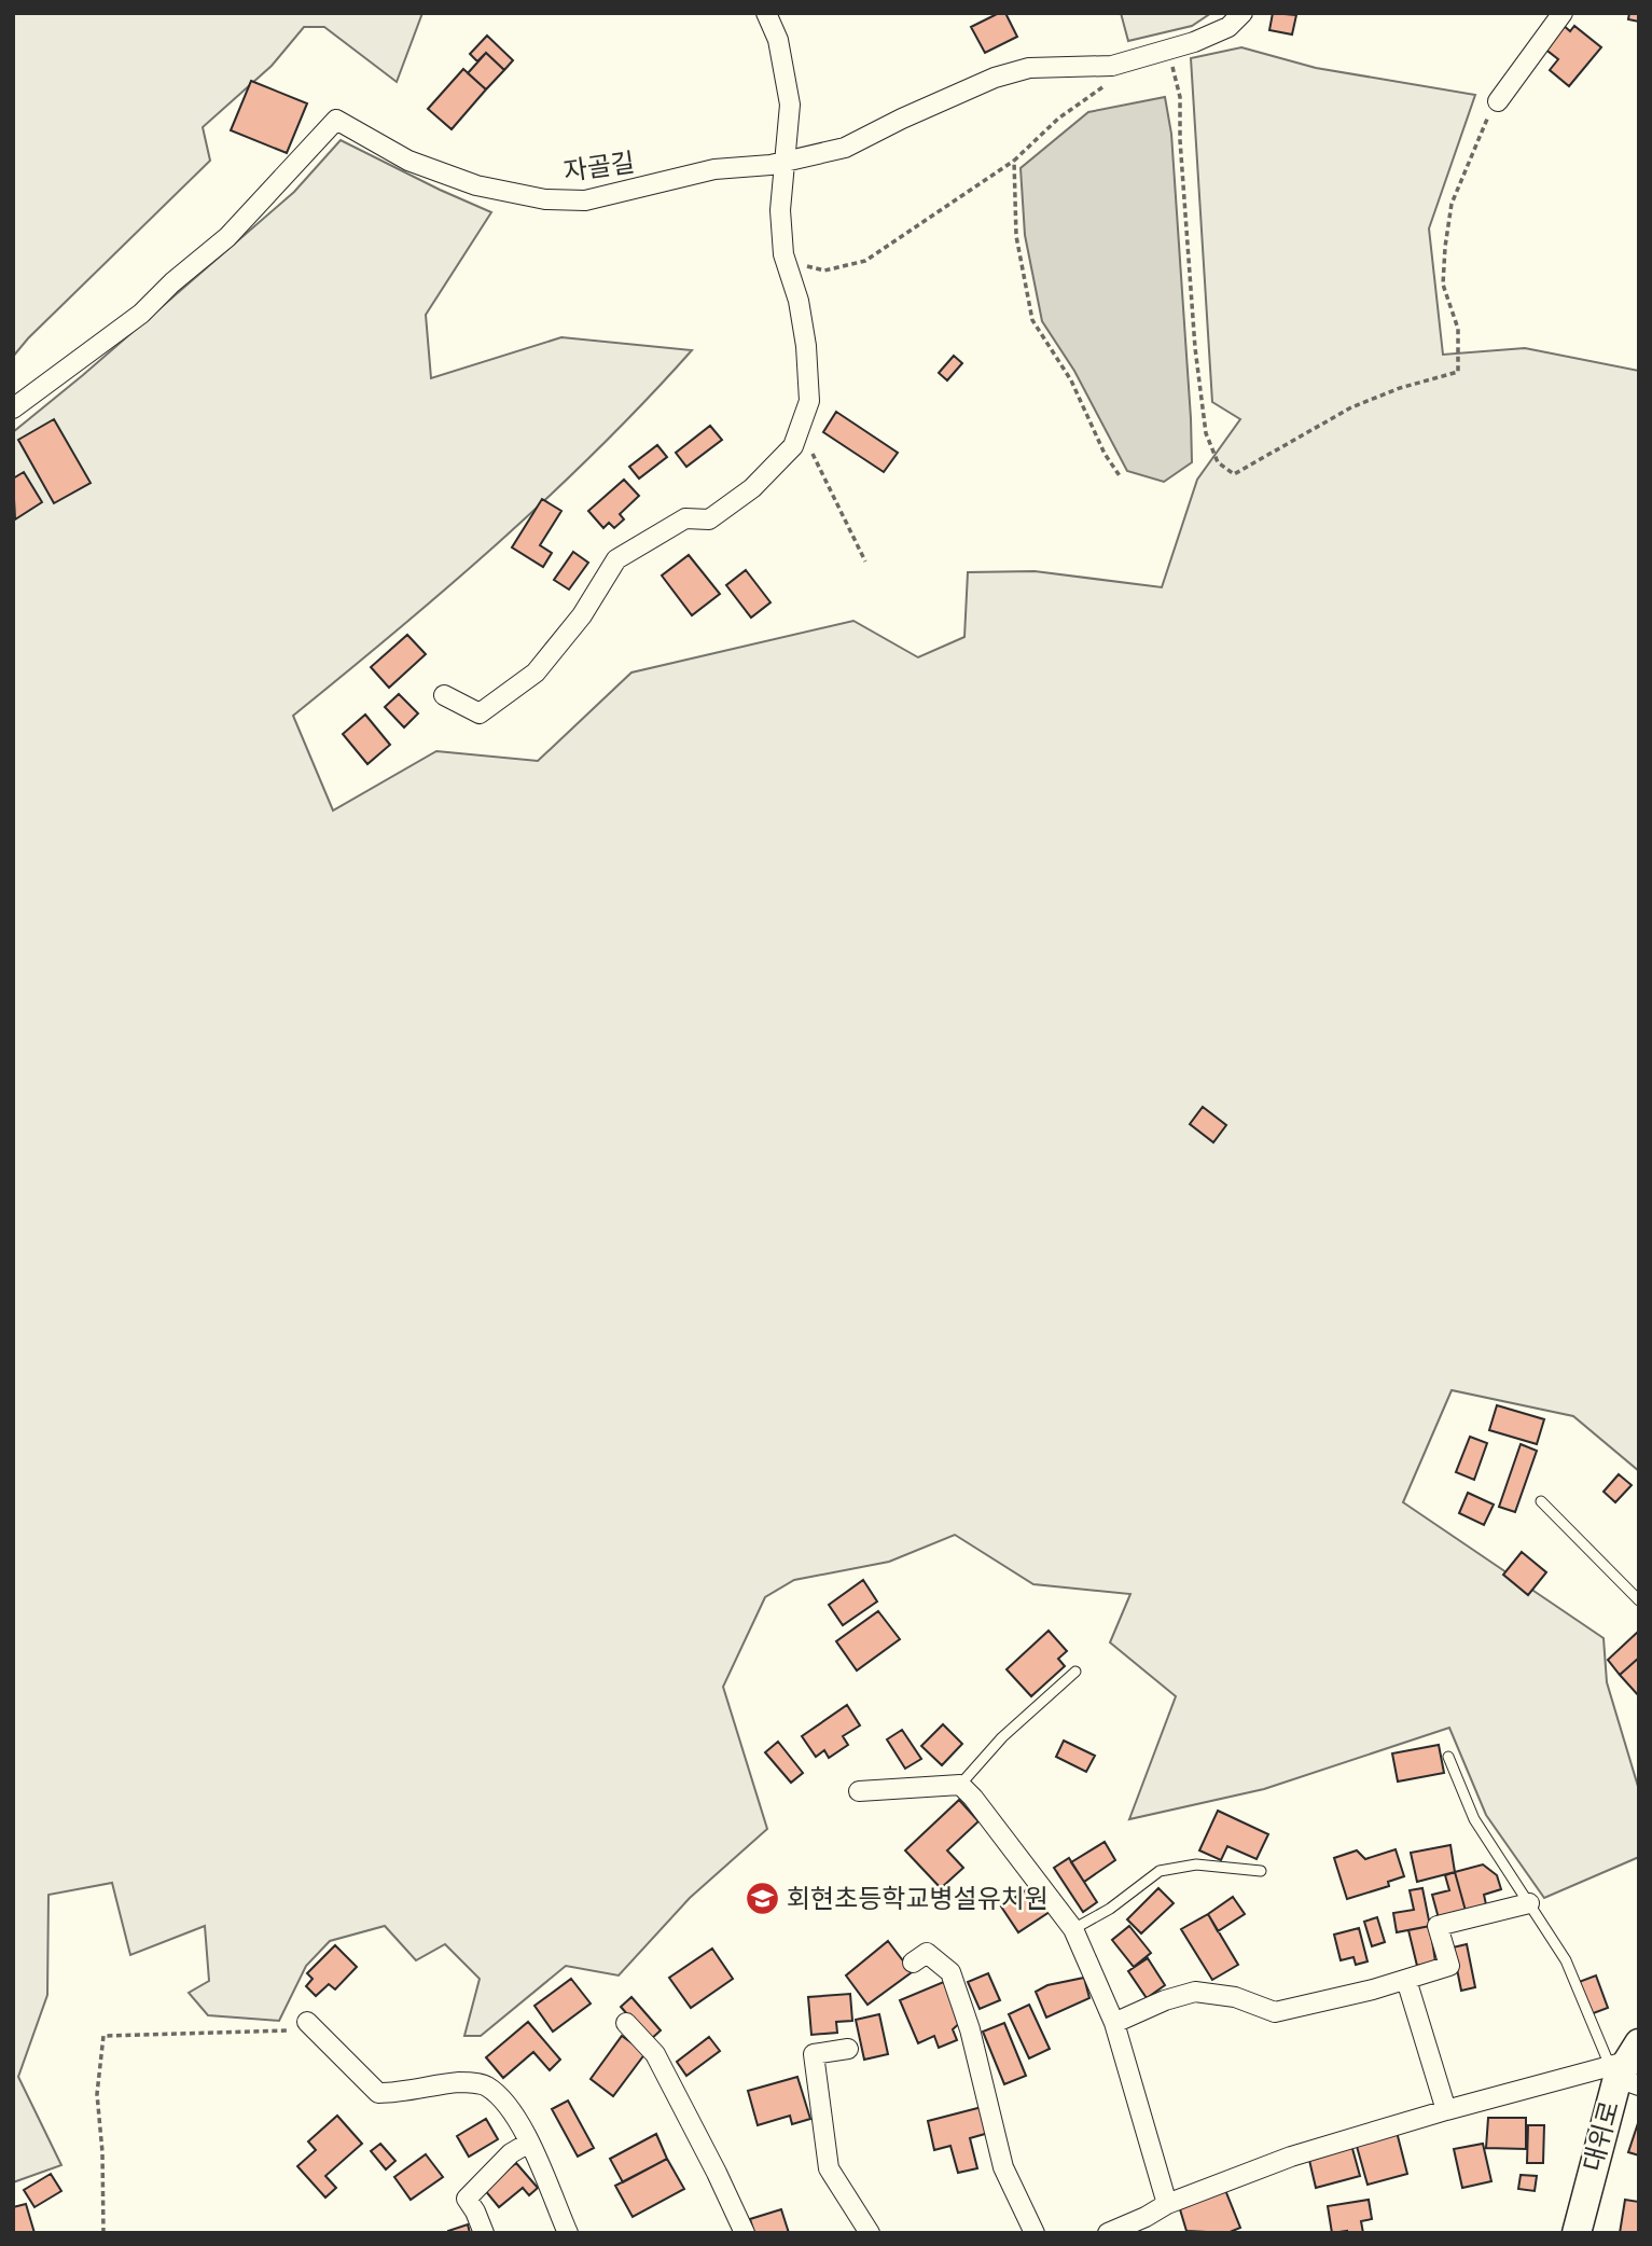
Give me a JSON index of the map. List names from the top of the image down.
{
  "streets": {
    "main road": ["대위로"],
    "street": ["자골길"]
  },
  "places": {
    "school or university": ["회현초등학교병설유치원"]
  }
}
